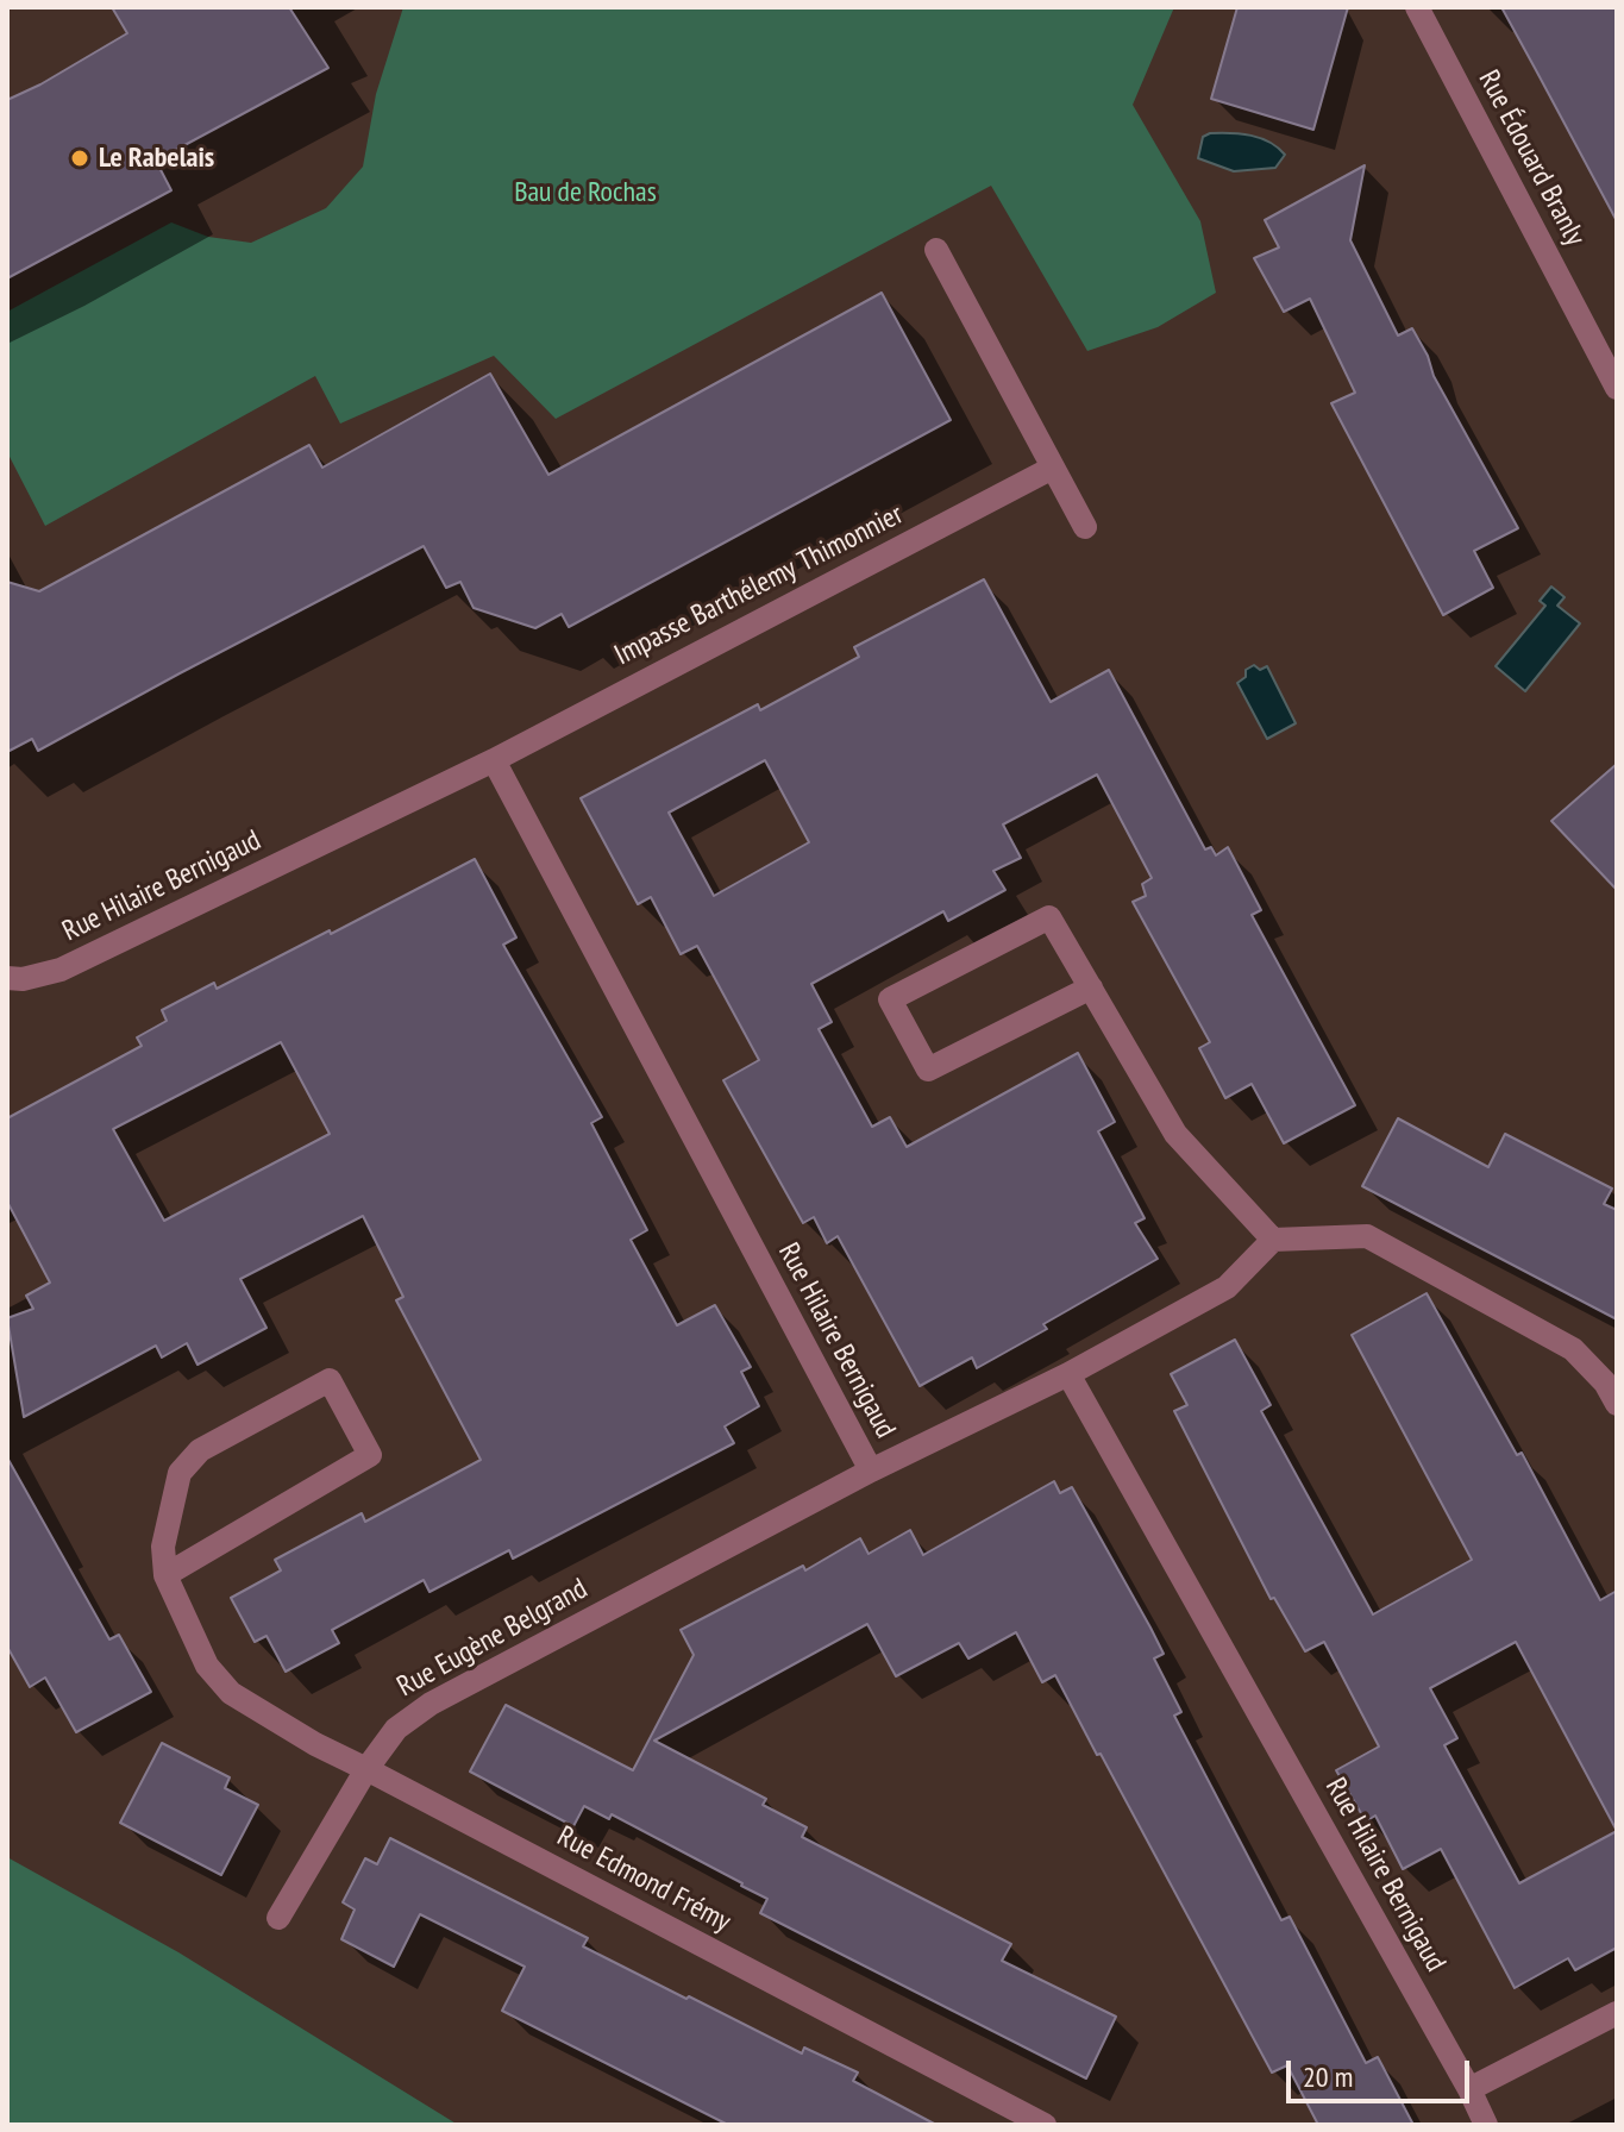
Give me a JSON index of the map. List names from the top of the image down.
{
  "streets": {
    "street": [
      "Rue Édouard Branly",
      "Impasse Barthélemy Thimonnier",
      "Rue Hilaire Bernigaud",
      "Rue Eugène Belgrand",
      "Rue Edmond Frémy"
    ]
  },
  "crossings": [
    ["Impasse Barthélemy Thimonnier", "Rue Hilaire Bernigaud"],
    ["Rue Hilaire Bernigaud", "Rue Eugène Belgrand"],
    ["Rue Eugène Belgrand", "Rue Edmond Frémy"]
  ],
  "parks": ["Bau de Rochas"],
  "places": ["Le Rabelais"],
  "scale_bar": "20 m"
}
